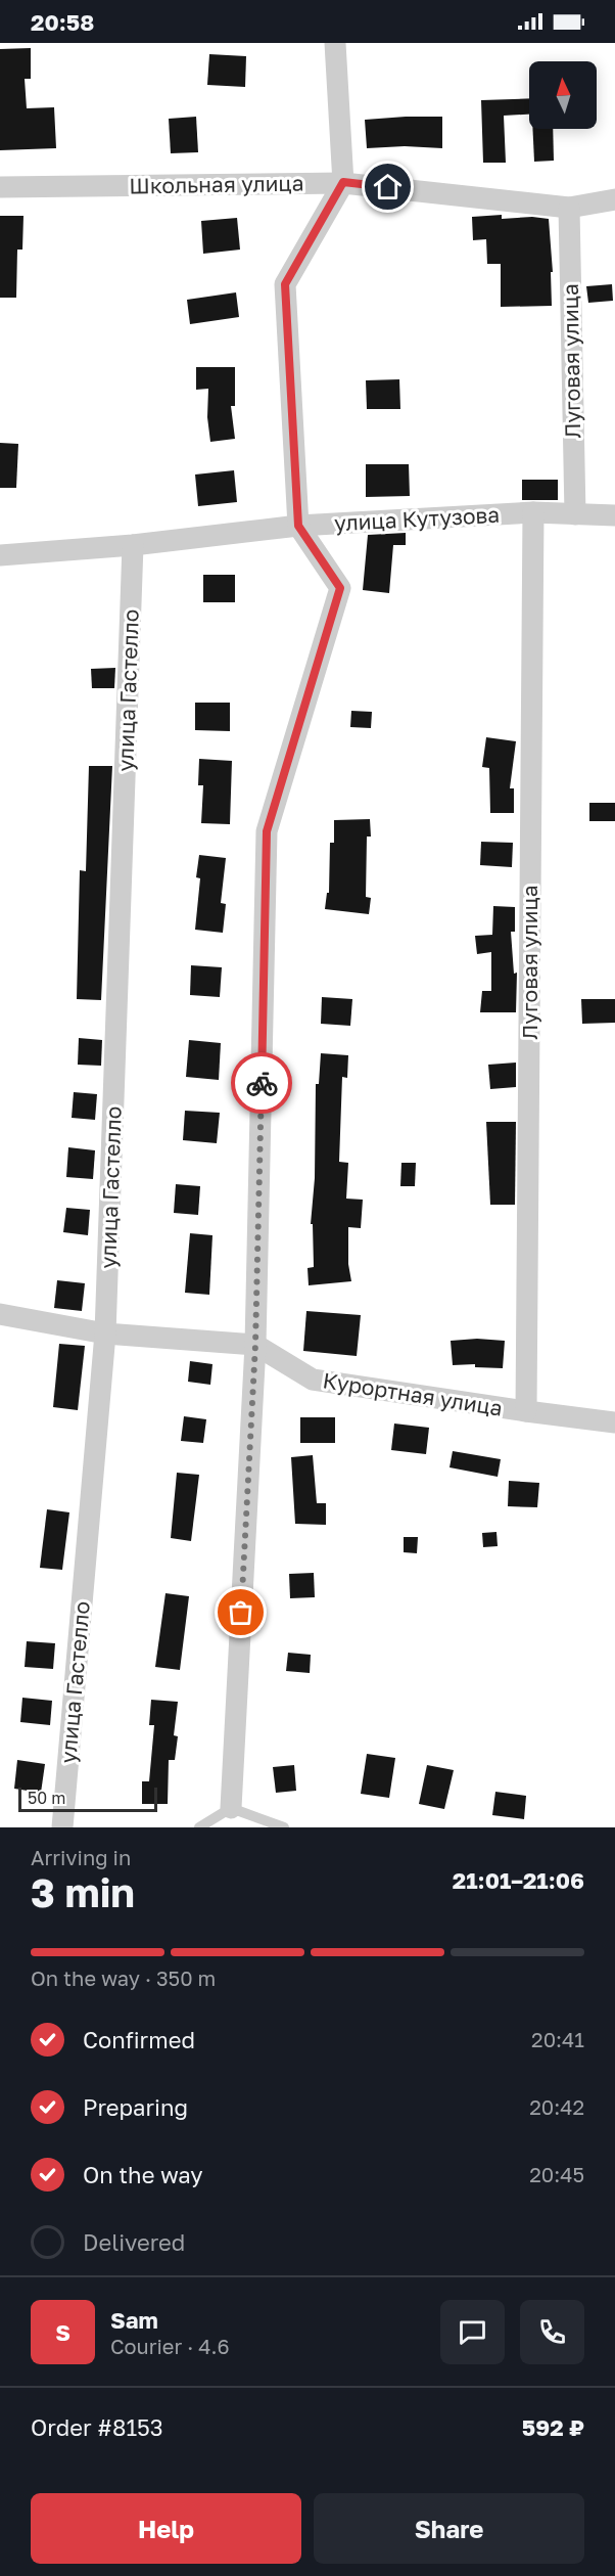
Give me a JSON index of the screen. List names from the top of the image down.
{
  "streets": {
    "street": [
      "Школьная улица",
      "Луговая улица",
      "улица Кутузова",
      "улица Гастелло",
      "Курортная улица"
    ]
  },
  "crossings": [
    ["Школьная улица", "Луговая улица"],
    ["Луговая улица", "улица Кутузова"],
    ["Луговая улица", "Курортная улица"],
    ["улица Кутузова", "улица Гастелло"],
    ["улица Гастелло", "Курортная улица"]
  ],
  "scale_bar": "50 m",
  "north": "top",
  "page": {
    "status": "20:58",
    "scale": "50 m",
    "heading": ["3 min", "Arriving in", "21:01–21:06"],
    "panel": [
      "Sam",
      "Courier · 4.6",
      "Order #8153",
      "592 ₽"
    ],
    "bar": "On the way · 350 m",
    "list": [
      ["Confirmed", "20:41"],
      ["Preparing", "20:42"],
      ["On the way", "20:45"],
      "Delivered"
    ],
    "round": "S",
    "buttons": ["Help", "Share"]
  }
}
